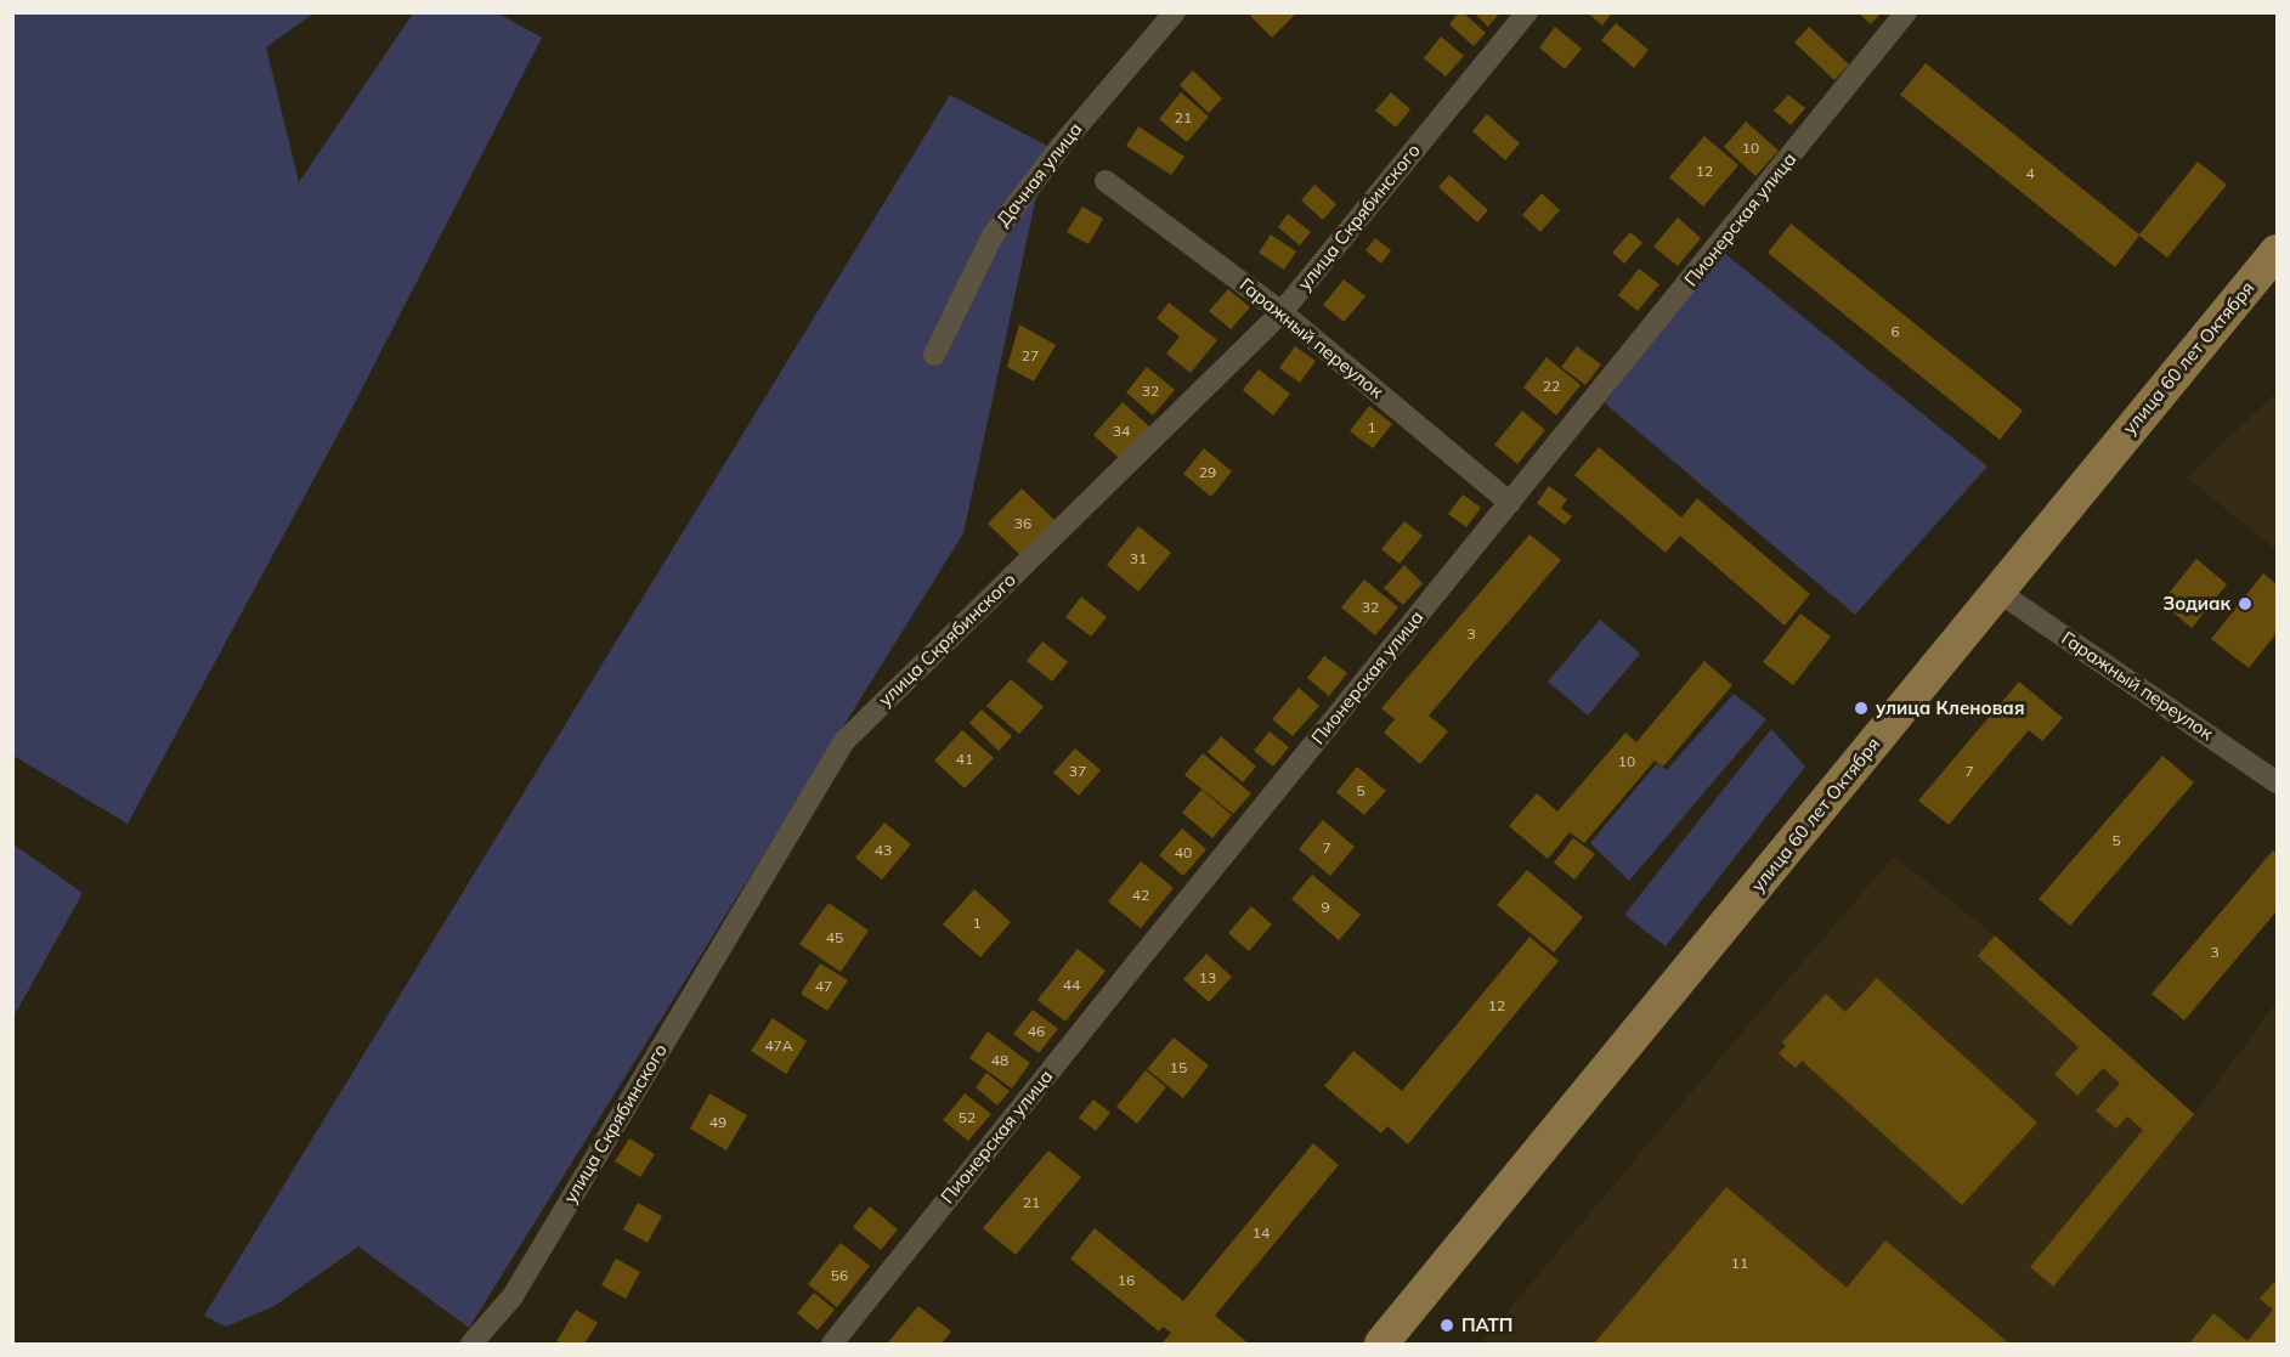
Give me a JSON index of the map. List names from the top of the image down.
{
  "streets": {
    "main road": ["улица 60 лет Октября"],
    "street": [
      "Дачная улица",
      "улица Скрябинского",
      "Пионерская улица",
      "Гаражный переулок"
    ]
  },
  "crossings": [
    ["улица Скрябинского", "Гаражный переулок"],
    ["Пионерская улица", "Гаражный переулок"],
    ["Гаражный переулок", "улица 60 лет Октября"]
  ],
  "places": ["Зодиак", "улица Кленовая", "ПАТП"],
  "house_numbers": [
    "21",
    "10",
    "12",
    "4",
    "6",
    "27",
    "22",
    "32",
    "1",
    "34",
    "29",
    "36",
    "31",
    "32",
    "3",
    "41",
    "10",
    "37",
    "7",
    "5",
    "5",
    "7",
    "43",
    "40",
    "42",
    "9",
    "1",
    "45",
    "3",
    "13",
    "44",
    "47",
    "12",
    "46",
    "47А",
    "48",
    "15",
    "52",
    "49",
    "21",
    "14",
    "11",
    "56",
    "16"
  ]
}
